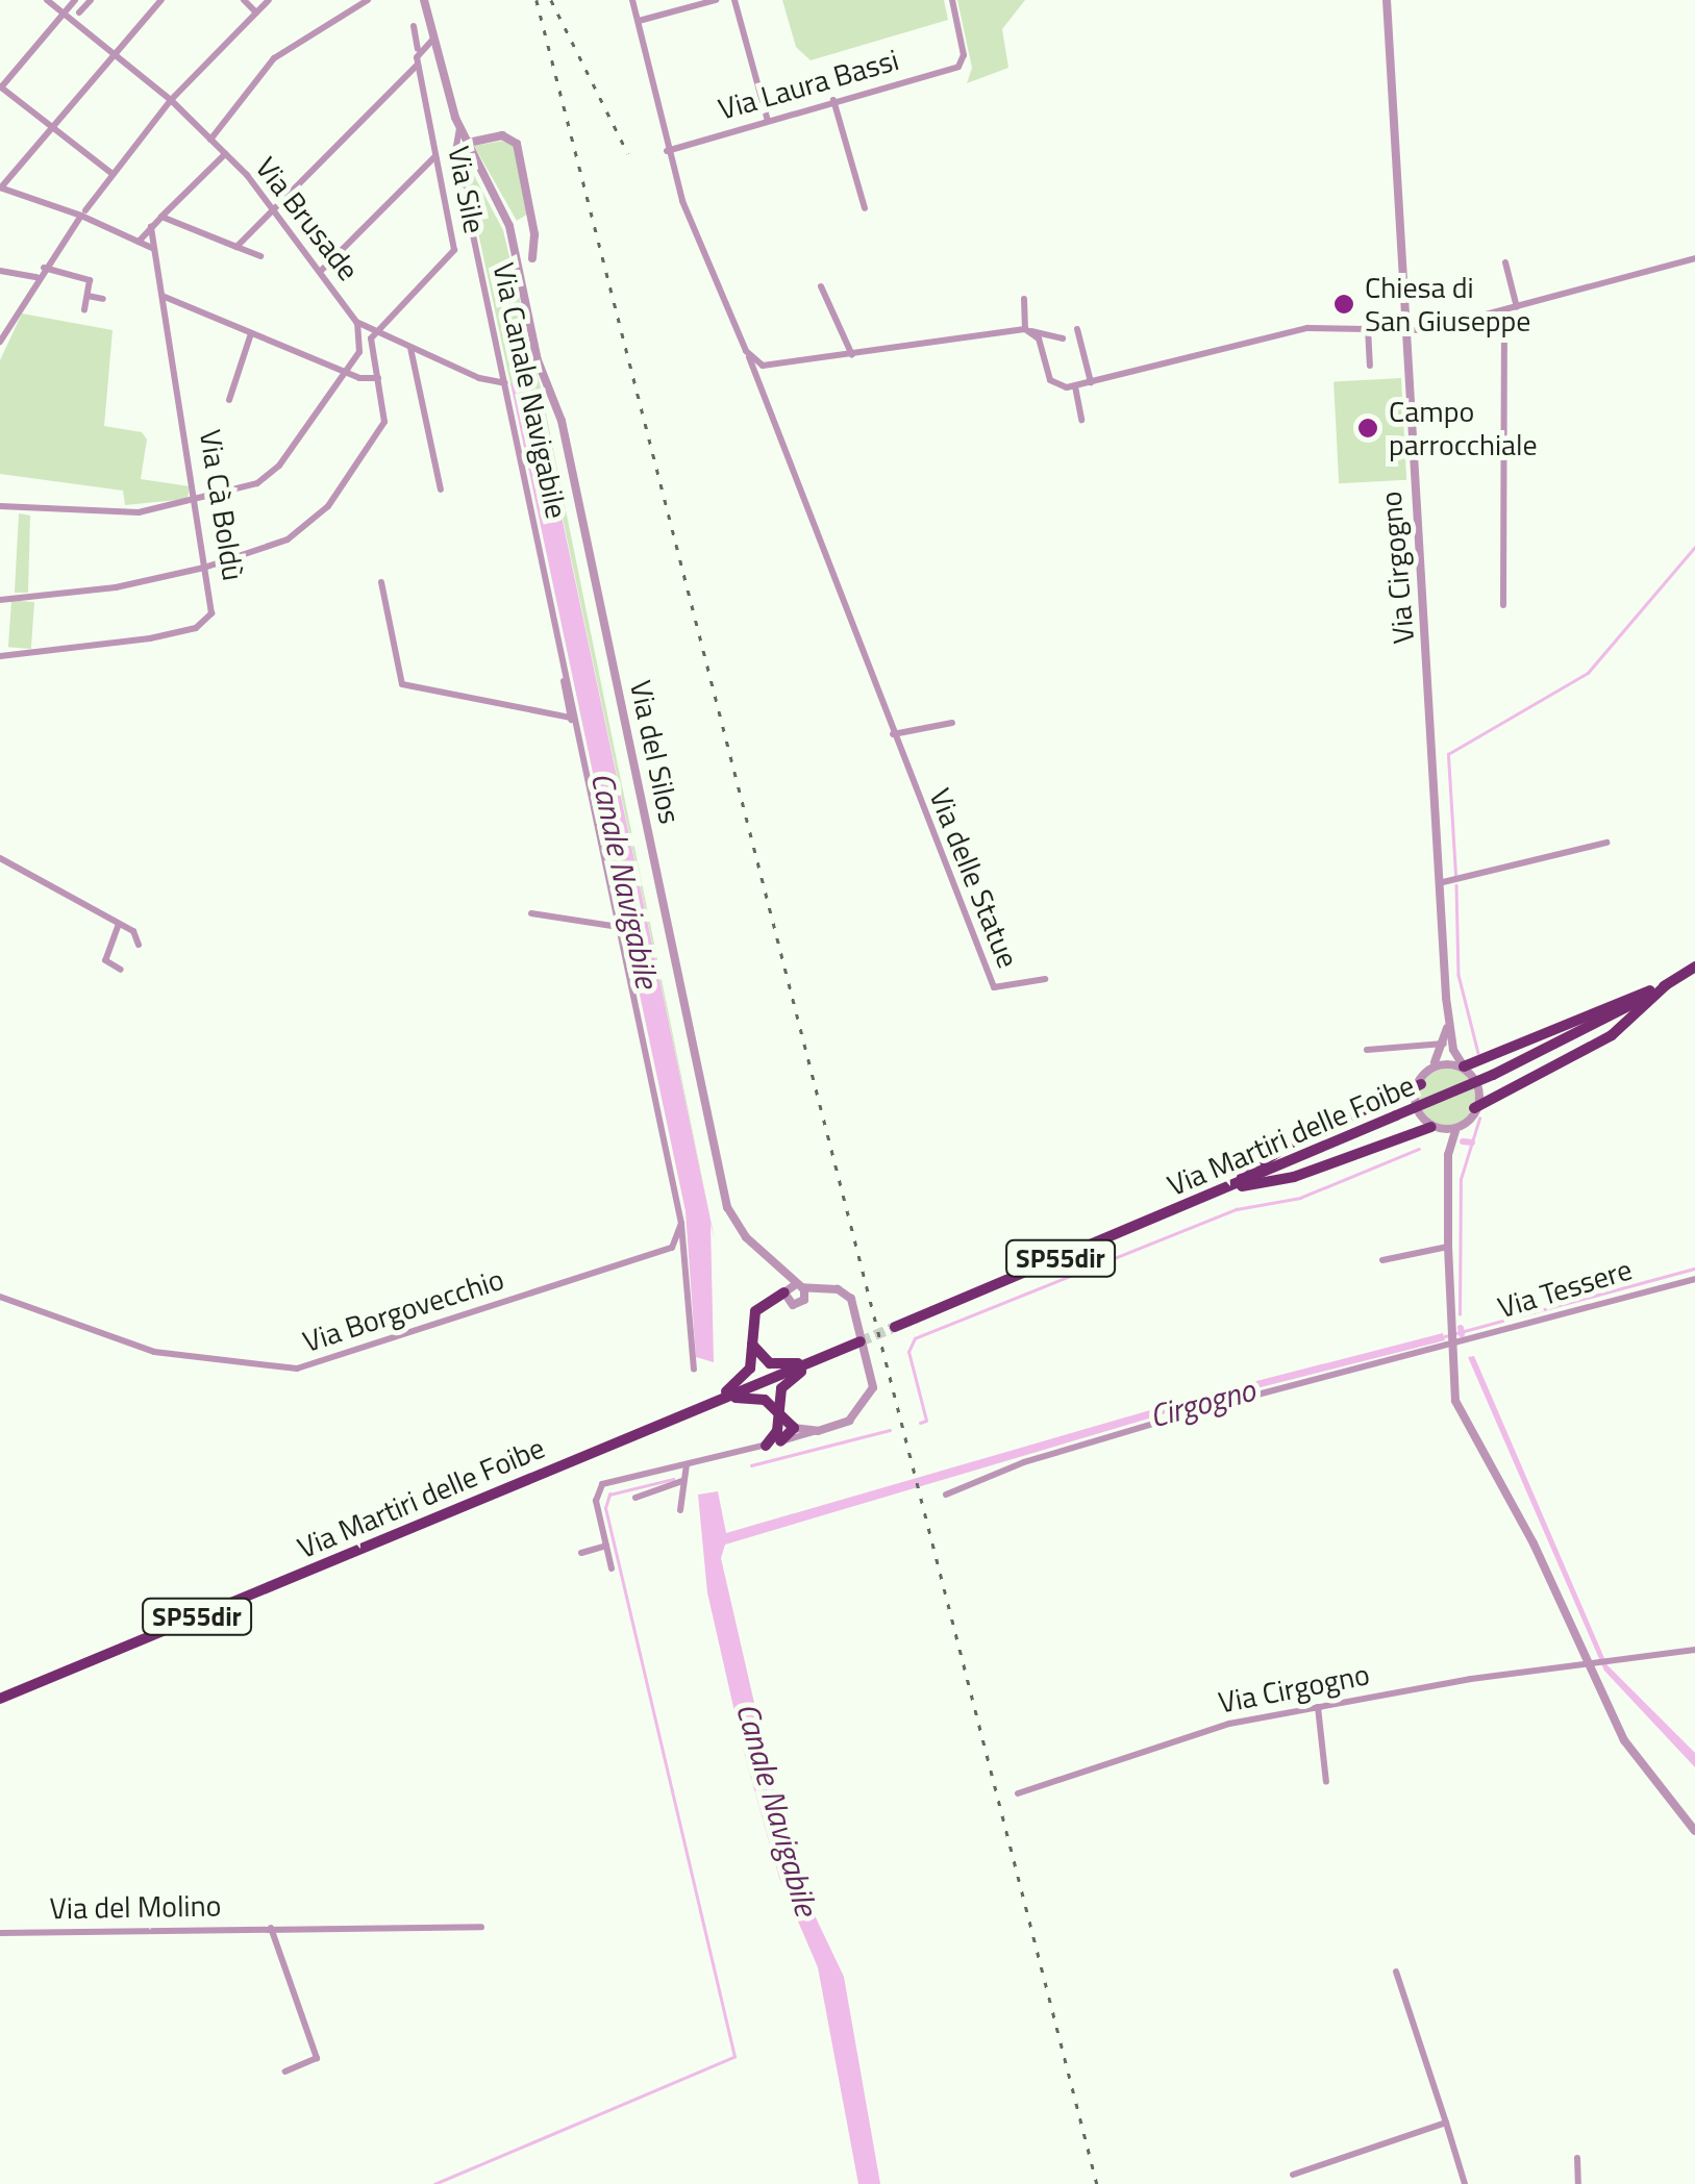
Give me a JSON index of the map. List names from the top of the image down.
{
  "streets": {
    "highway": ["Via Martiri delle Foibe", "SP55dir"],
    "street": [
      "Via Laura Bassi",
      "Via Sile",
      "Via Brusade",
      "Via Canale Navigabile",
      "Via Cà Boldù",
      "Via Cirgogno",
      "Via del Silos",
      "Via delle Statue",
      "Via Tessere",
      "Via Borgovecchio",
      "Via del Molino"
    ]
  },
  "crossings": [
    ["Via Laura Bassi", "Via delle Statue"],
    ["Via Sile", "Via Brusade"],
    ["Via Brusade", "Via Canale Navigabile"],
    ["Via Canale Navigabile", "Via del Silos"]
  ],
  "water": ["Canale Navigabile", "Cirgogno"],
  "places": ["Chiesa di San Giuseppe", "Campo parrocchiale"]
}
